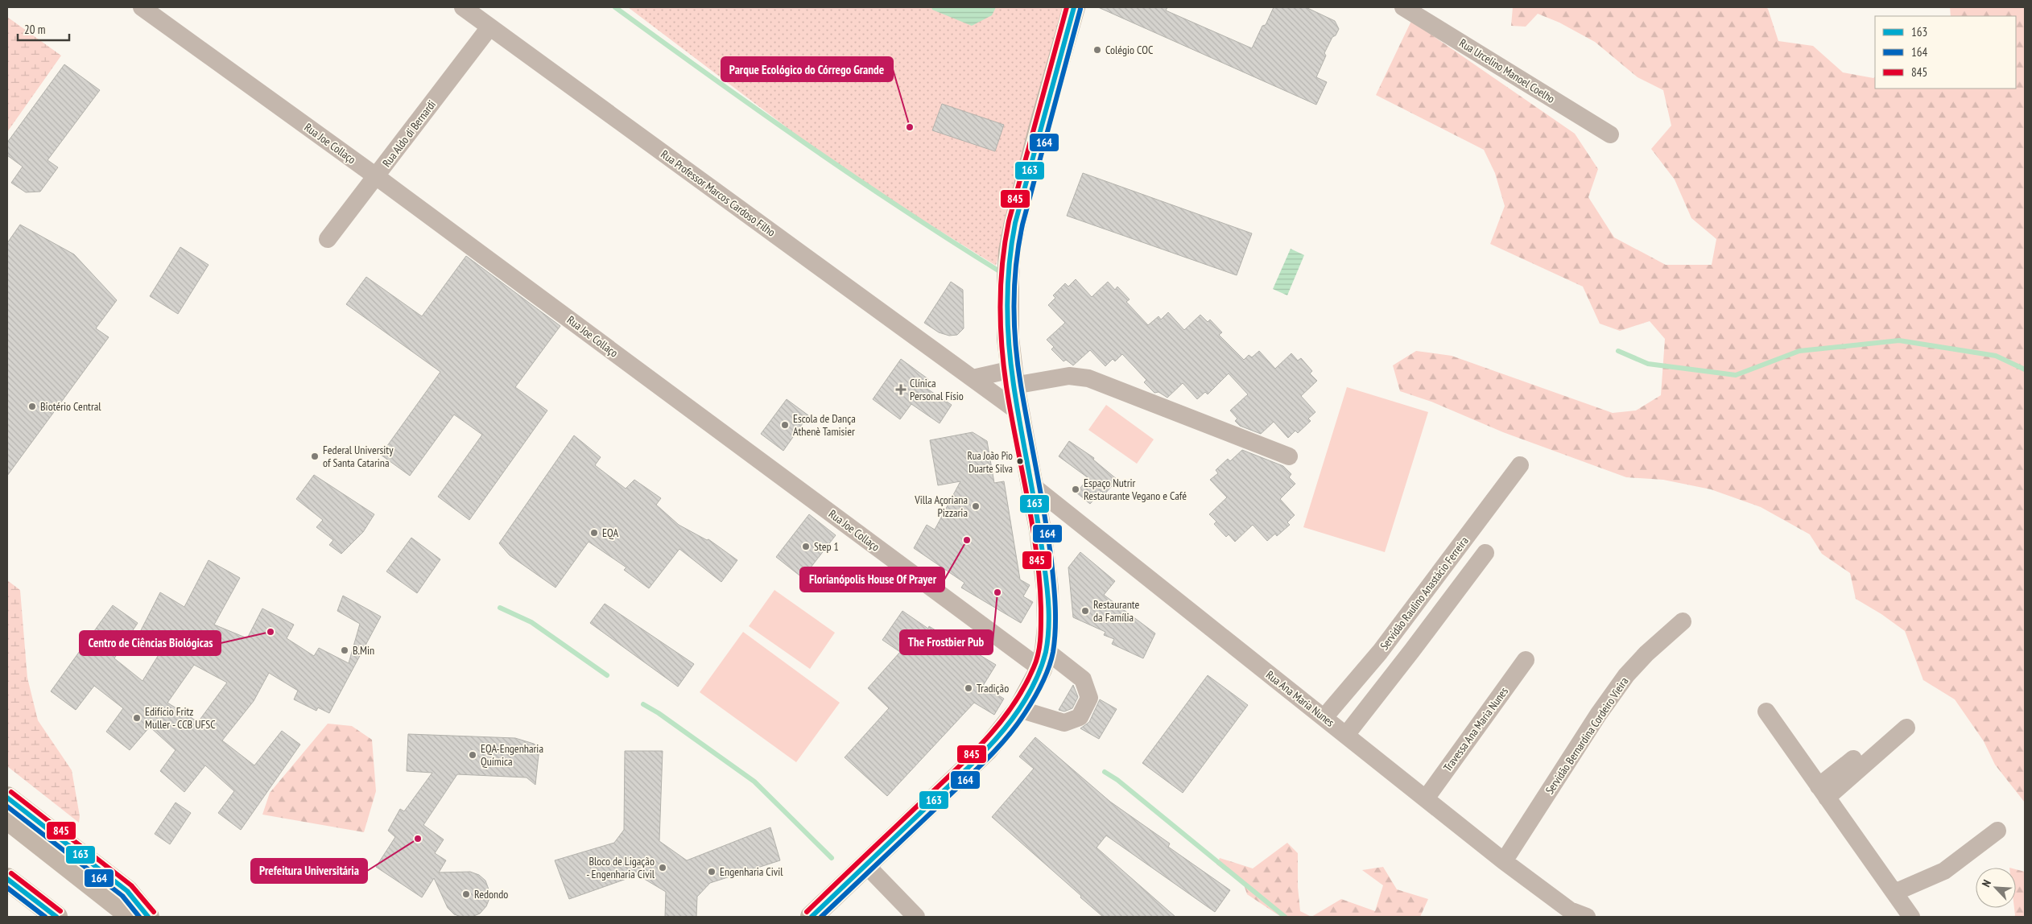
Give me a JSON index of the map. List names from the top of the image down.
{
  "streets": {
    "street": [
      "Rua Urcelino Manoel Coelho",
      "Rua Aldo di Bernardi",
      "Rua Joe Collaço",
      "Rua Professor Marcos Cardoso Filho",
      "Servidão Raulino Anastácio Ferreira",
      "Rua Ana Maria Nunes",
      "Travessa Ana Maria Nunes",
      "Servidão Bernardina Cordeiro Vieira"
    ]
  },
  "crossings": [
    ["Rua Aldo di Bernardi", "Rua Joe Collaço"],
    ["Rua Aldo di Bernardi", "Rua Professor Marcos Cardoso Filho"],
    ["Servidão Raulino Anastácio Ferreira", "Rua Ana Maria Nunes"],
    ["Rua Ana Maria Nunes", "Travessa Ana Maria Nunes"],
    ["Rua Ana Maria Nunes", "Servidão Bernardina Cordeiro Vieira"]
  ],
  "places": {
    "other": [
      "Colégio COC",
      "Parque Ecológico do Córrego Grande",
      "Biotério Central",
      "Escola de Dança Athenè Tamisier",
      "Federal University of Santa Catarina",
      "Rua João Pio Duarte Silva",
      "Espaço Nutrir Restaurante Vegano e Café",
      "Villa Açoriana Pizzaria",
      "EQA",
      "Florianópolis House Of Prayer",
      "Step 1",
      "The Frostbier Pub",
      "Restaurante da Família",
      "Centro de Ciências Biológicas",
      "B.Min",
      "Tradição",
      "Edifício Fritz Muller - CCB UFSC",
      "EQA-Engenharia Química",
      "Prefeitura Universitária",
      "Bloco de Ligação - Engenharia Civil",
      "Engenharia Civil",
      "Redondo"
    ],
    "health": ["Clínica Personal Físio"]
  },
  "lines": ["transit line 163", "transit line 845", "transit line 164"],
  "legend": ["163", "164", "845"],
  "scale_bar": "20 m",
  "north": "top left"
}
